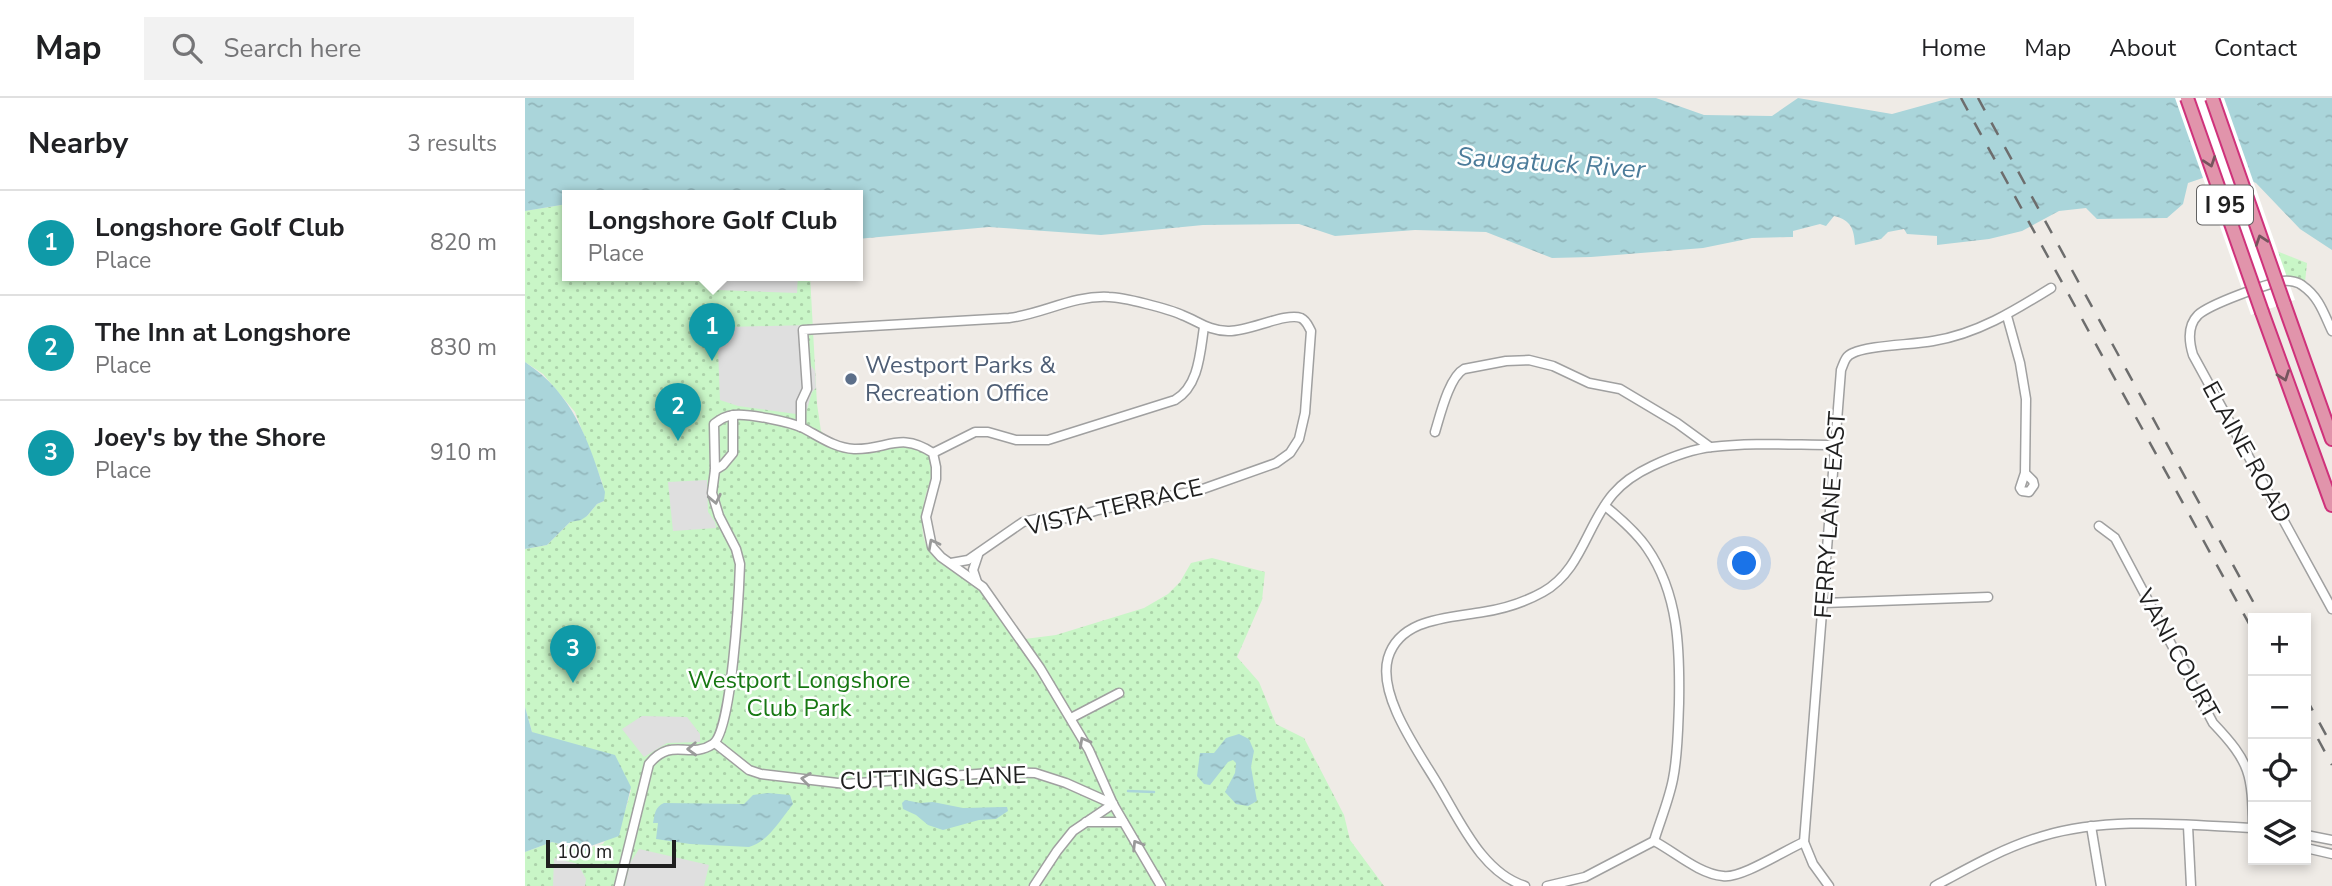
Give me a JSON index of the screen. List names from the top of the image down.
{
  "streets": {
    "highway": ["I 95"],
    "street": [
      "ELAINE ROAD",
      "VISTA TERRACE",
      "FERRY LANE EAST",
      "VANI COURT",
      "CUTTINGS LANE"
    ]
  },
  "one_way": ["CUTTINGS LANE"],
  "water": ["Saugatuck River"],
  "parks": ["Westport Longshore Club Park"],
  "places": ["Westport Parks & Recreation Office"],
  "scale_bar": "100 m",
  "page": {
    "header": "Map",
    "search": "Search here",
    "nav": [
      "Home",
      "Map",
      "About",
      "Contact"
    ],
    "heading": ["Nearby", "3 results"],
    "list": [
      {
        "mark": "1",
        "name": "Longshore Golf Club",
        "note": "Place",
        "value": "820 m"
      },
      {
        "mark": "2",
        "name": "The Inn at Longshore",
        "note": "Place",
        "value": "830 m"
      },
      {
        "mark": "3",
        "name": "Joey's by the Shore",
        "note": "Place",
        "value": "910 m"
      }
    ],
    "popup": ["Longshore Golf Club", "Place"],
    "pins": ["1", "2", "3"],
    "map_buttons": ["+", "−"],
    "scale": "100 m"
  }
}
